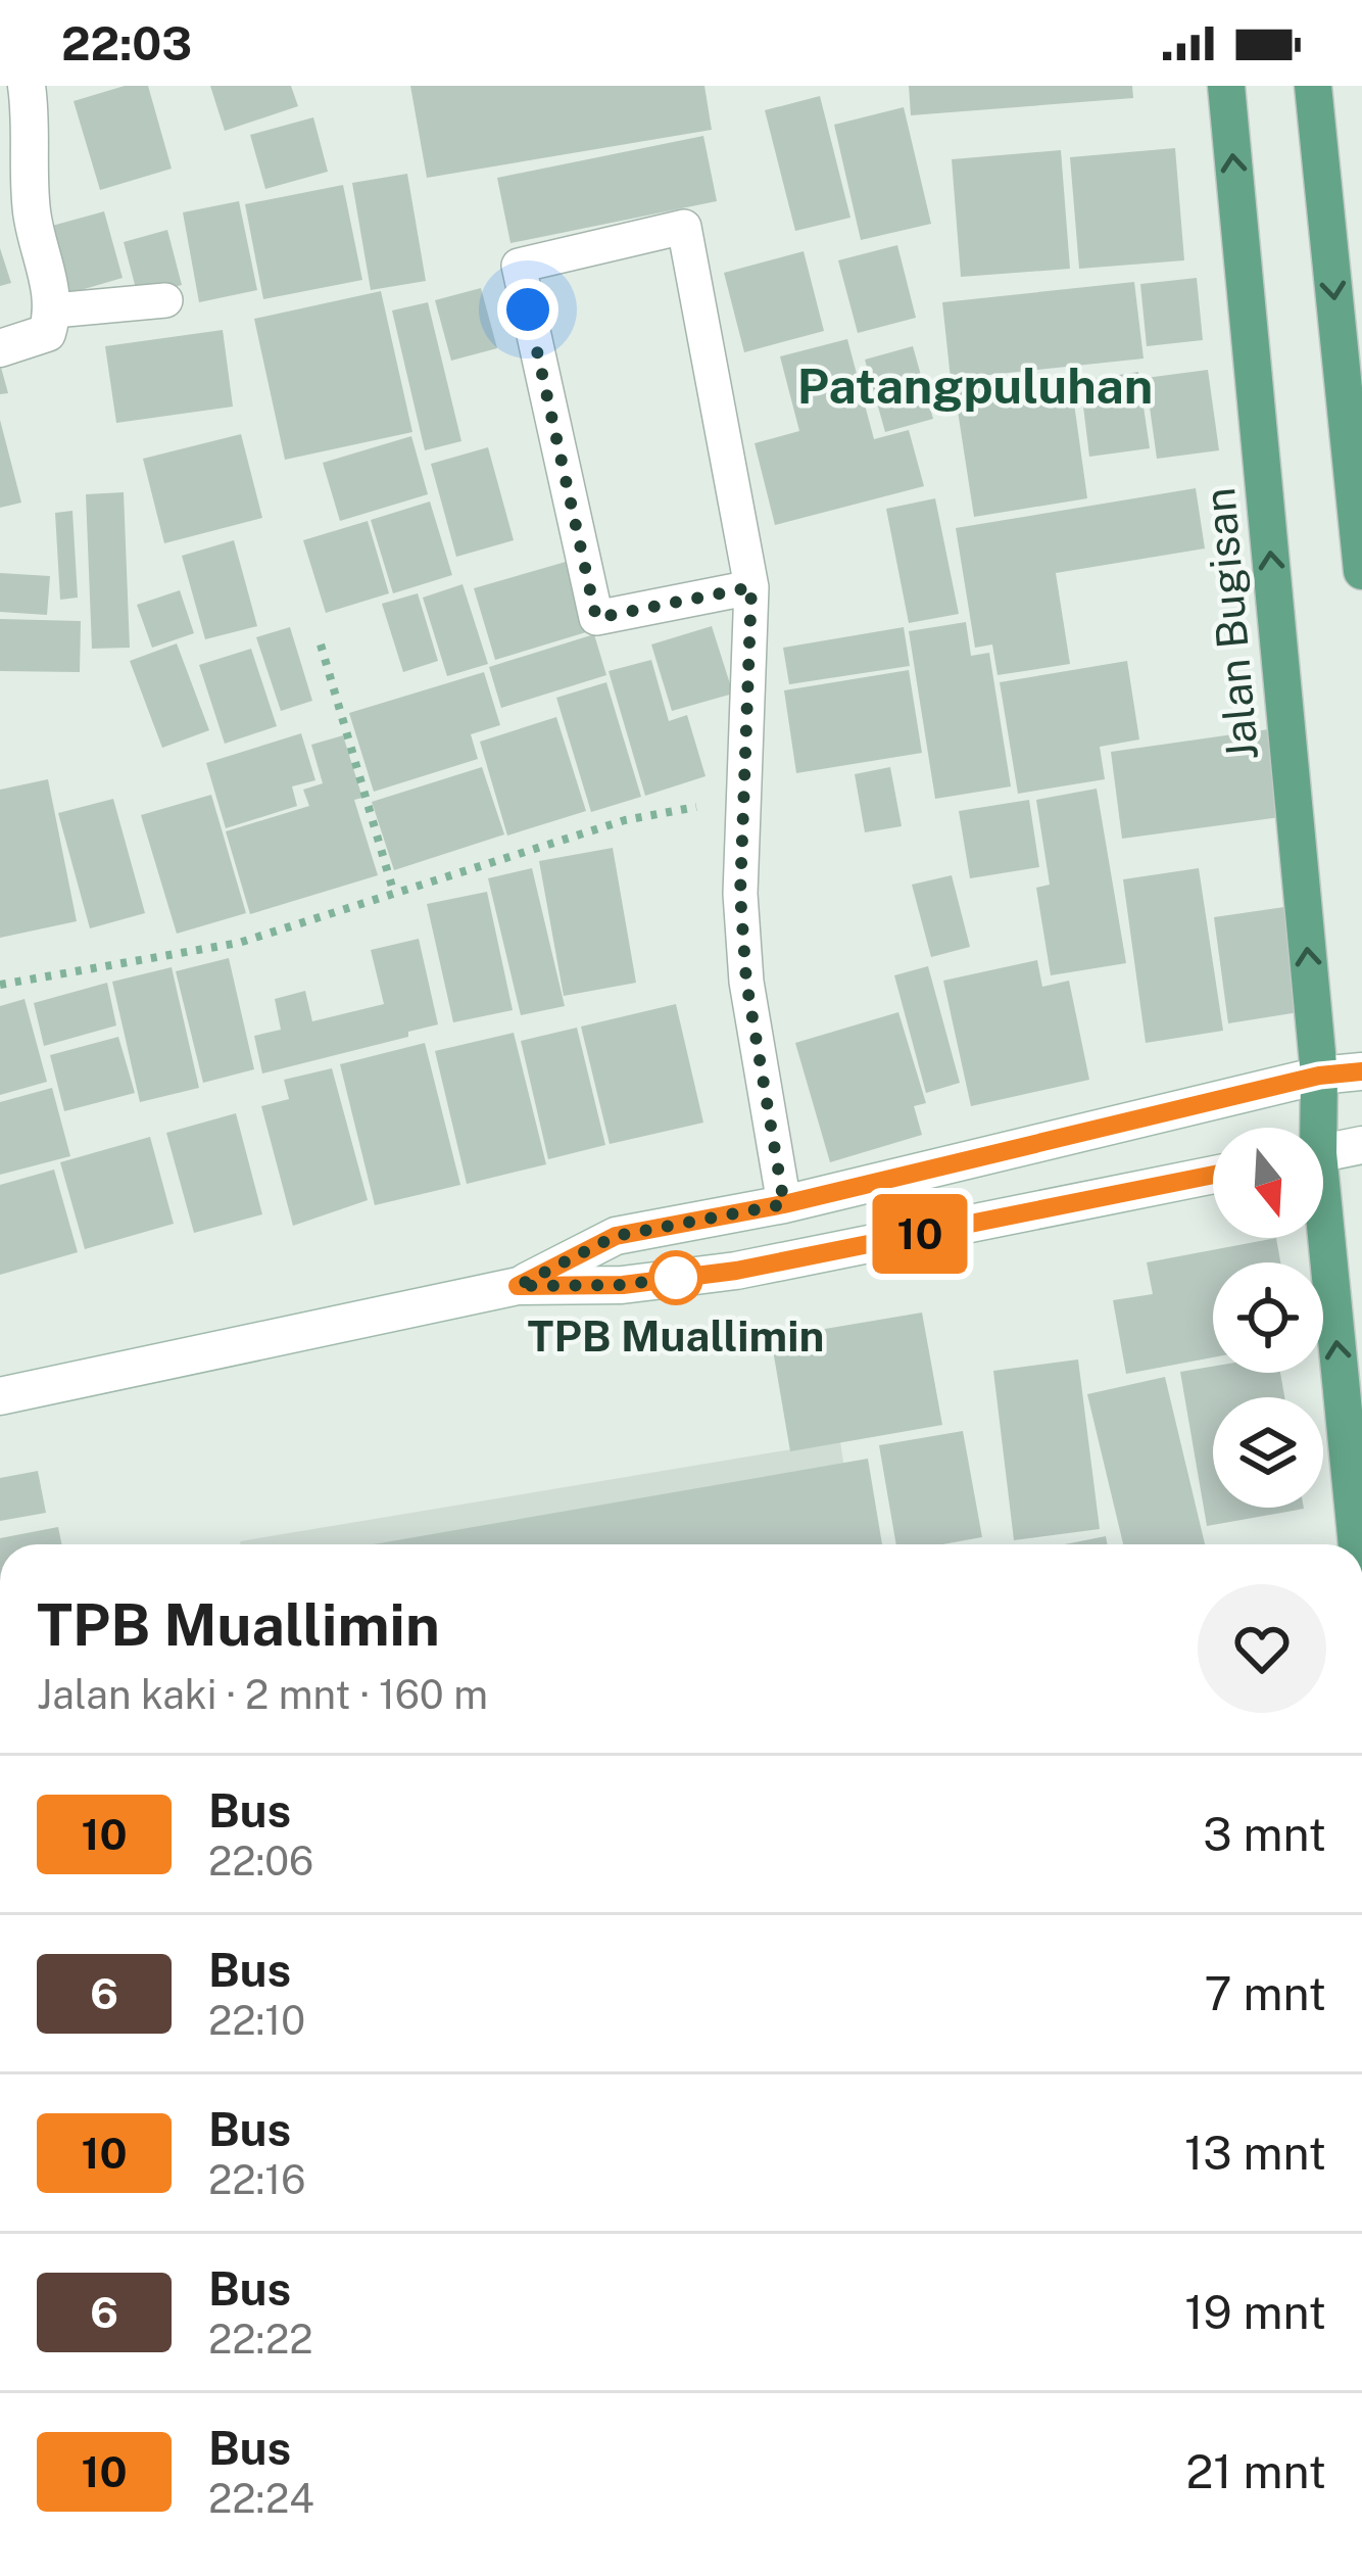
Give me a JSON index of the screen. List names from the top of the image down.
{
  "streets": {
    "main road": ["Jalan Bugisan"]
  },
  "districts": ["Patangpuluhan"],
  "places": ["TPB Muallimin"],
  "lines": ["bus line 10"],
  "north": "bottom",
  "page": {
    "status": "22:03",
    "on_map": "10",
    "heading": ["TPB Muallimin", "Jalan kaki · 2 mnt · 160 m"],
    "list": [
      {
        "mark": "10",
        "name": "Bus",
        "note": "22:06",
        "value": "3 mnt"
      },
      {
        "mark": "6",
        "name": "Bus",
        "note": "22:10",
        "value": "7 mnt"
      },
      {
        "mark": "10",
        "name": "Bus",
        "note": "22:16",
        "value": "13 mnt"
      },
      {
        "mark": "6",
        "name": "Bus",
        "note": "22:22",
        "value": "19 mnt"
      },
      {
        "mark": "10",
        "name": "Bus",
        "note": "22:24",
        "value": "21 mnt"
      }
    ]
  }
}
